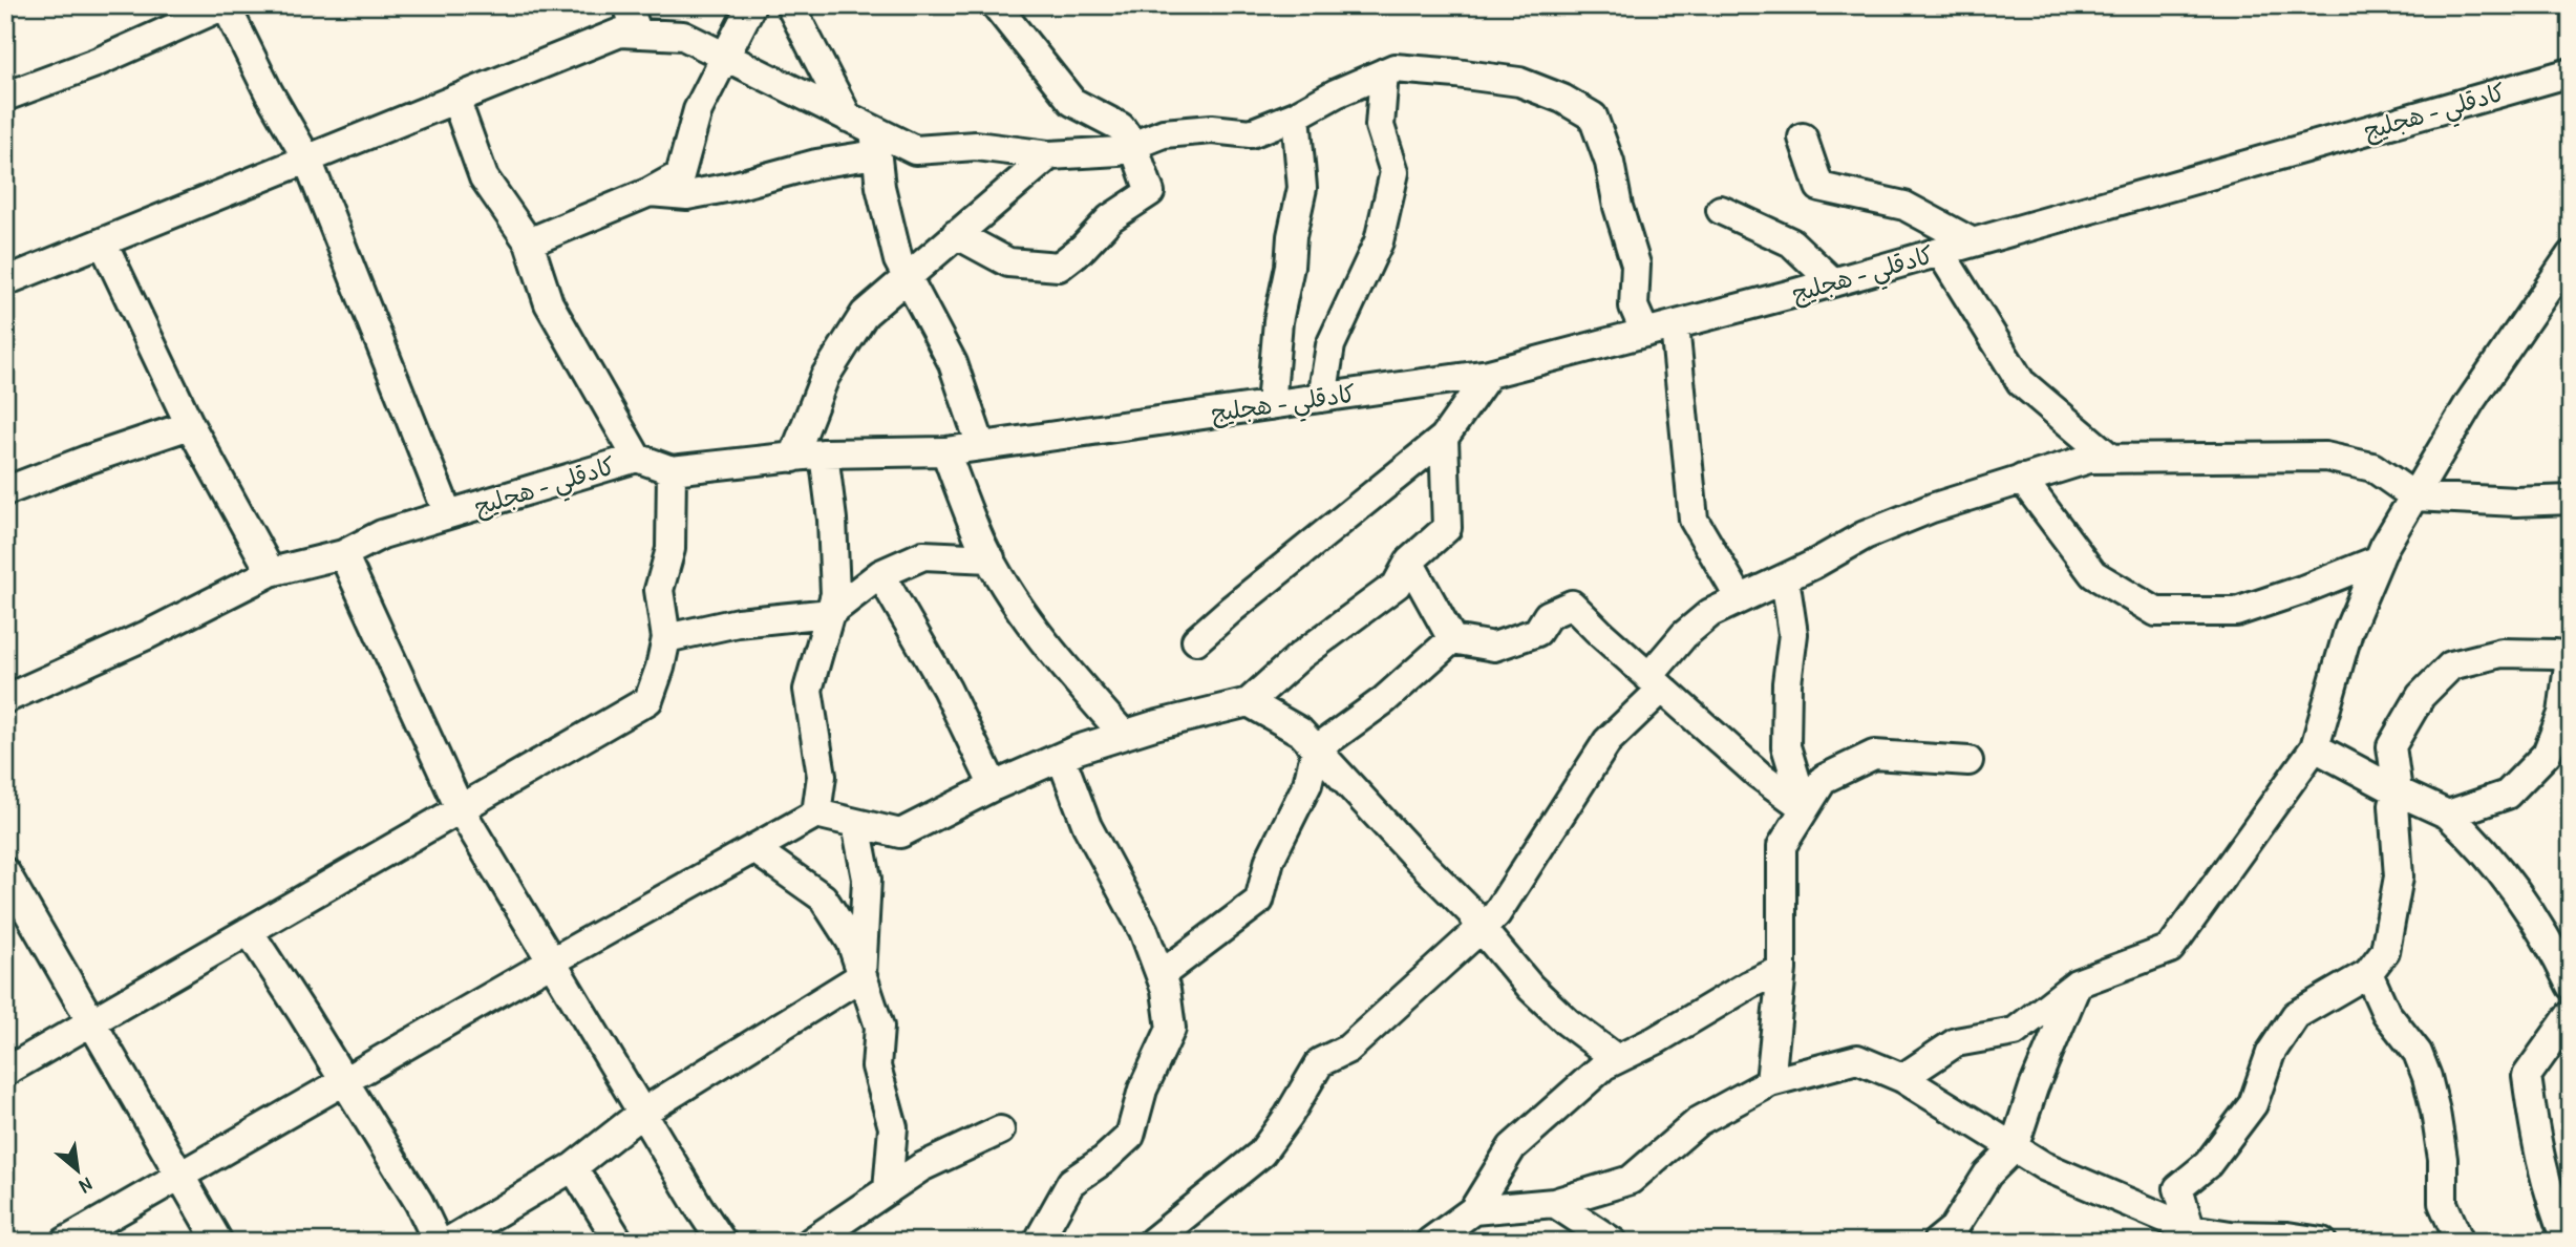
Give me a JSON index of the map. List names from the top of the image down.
{
  "streets": {
    "street": ["كادقلي - هجليج"]
  },
  "north": "bottom right"
}
